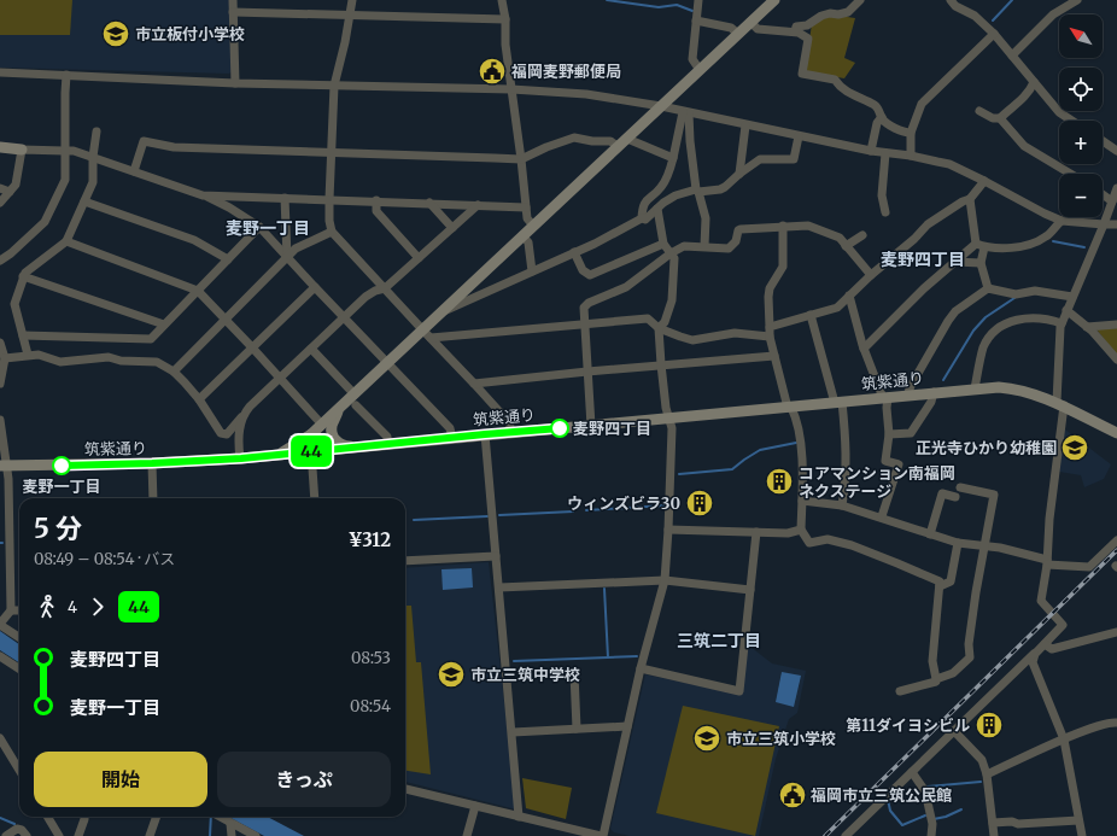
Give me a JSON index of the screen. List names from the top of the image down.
{
  "streets": {
    "street": ["筑紫通り"]
  },
  "districts": ["麦野一丁目", "麦野四丁目", "三筑二丁目"],
  "places": {
    "school or university": [
      "市立板付小学校",
      "正光寺ひかり幼稚園",
      "市立三筑中学校",
      "市立三筑小学校"
    ],
    "public building": ["福岡麦野郵便局", "福岡市立三筑公民館"],
    "other": ["麦野四丁目", "麦野一丁目"],
    "building": ["コアマンション南福岡 ネクステージ", "ウィンズビラ30", "第11ダイヨシビル"]
  },
  "lines": ["bus line 44"],
  "north": "top left",
  "page": {
    "on_map": "44",
    "map_buttons": ["+", "−"],
    "heading": ["5 分", "08:49 – 08:54 · バス", "¥312"],
    "legs": ["4", "44"],
    "list": [
      {
        "name": "麦野四丁目",
        "value": "08:53"
      },
      {
        "name": "麦野一丁目",
        "value": "08:54"
      }
    ],
    "buttons": ["開始", "きっぷ"]
  }
}
